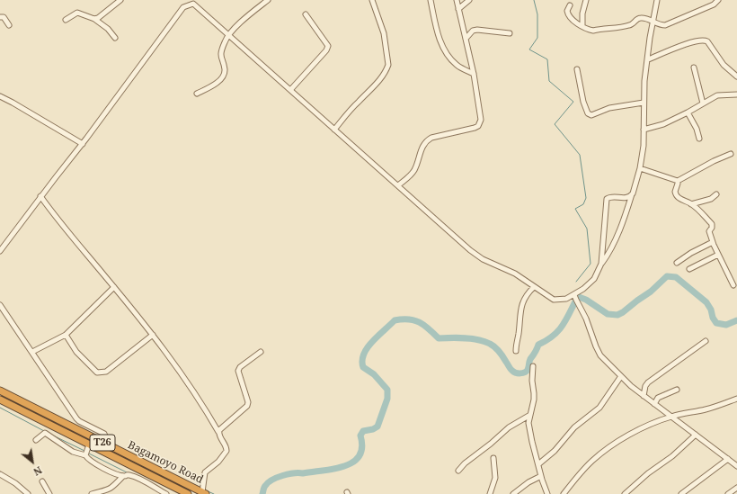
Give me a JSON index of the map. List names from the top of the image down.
{
  "streets": {
    "highway": ["T26", "Bagamoyo Road"]
  },
  "north": "bottom right"
}
